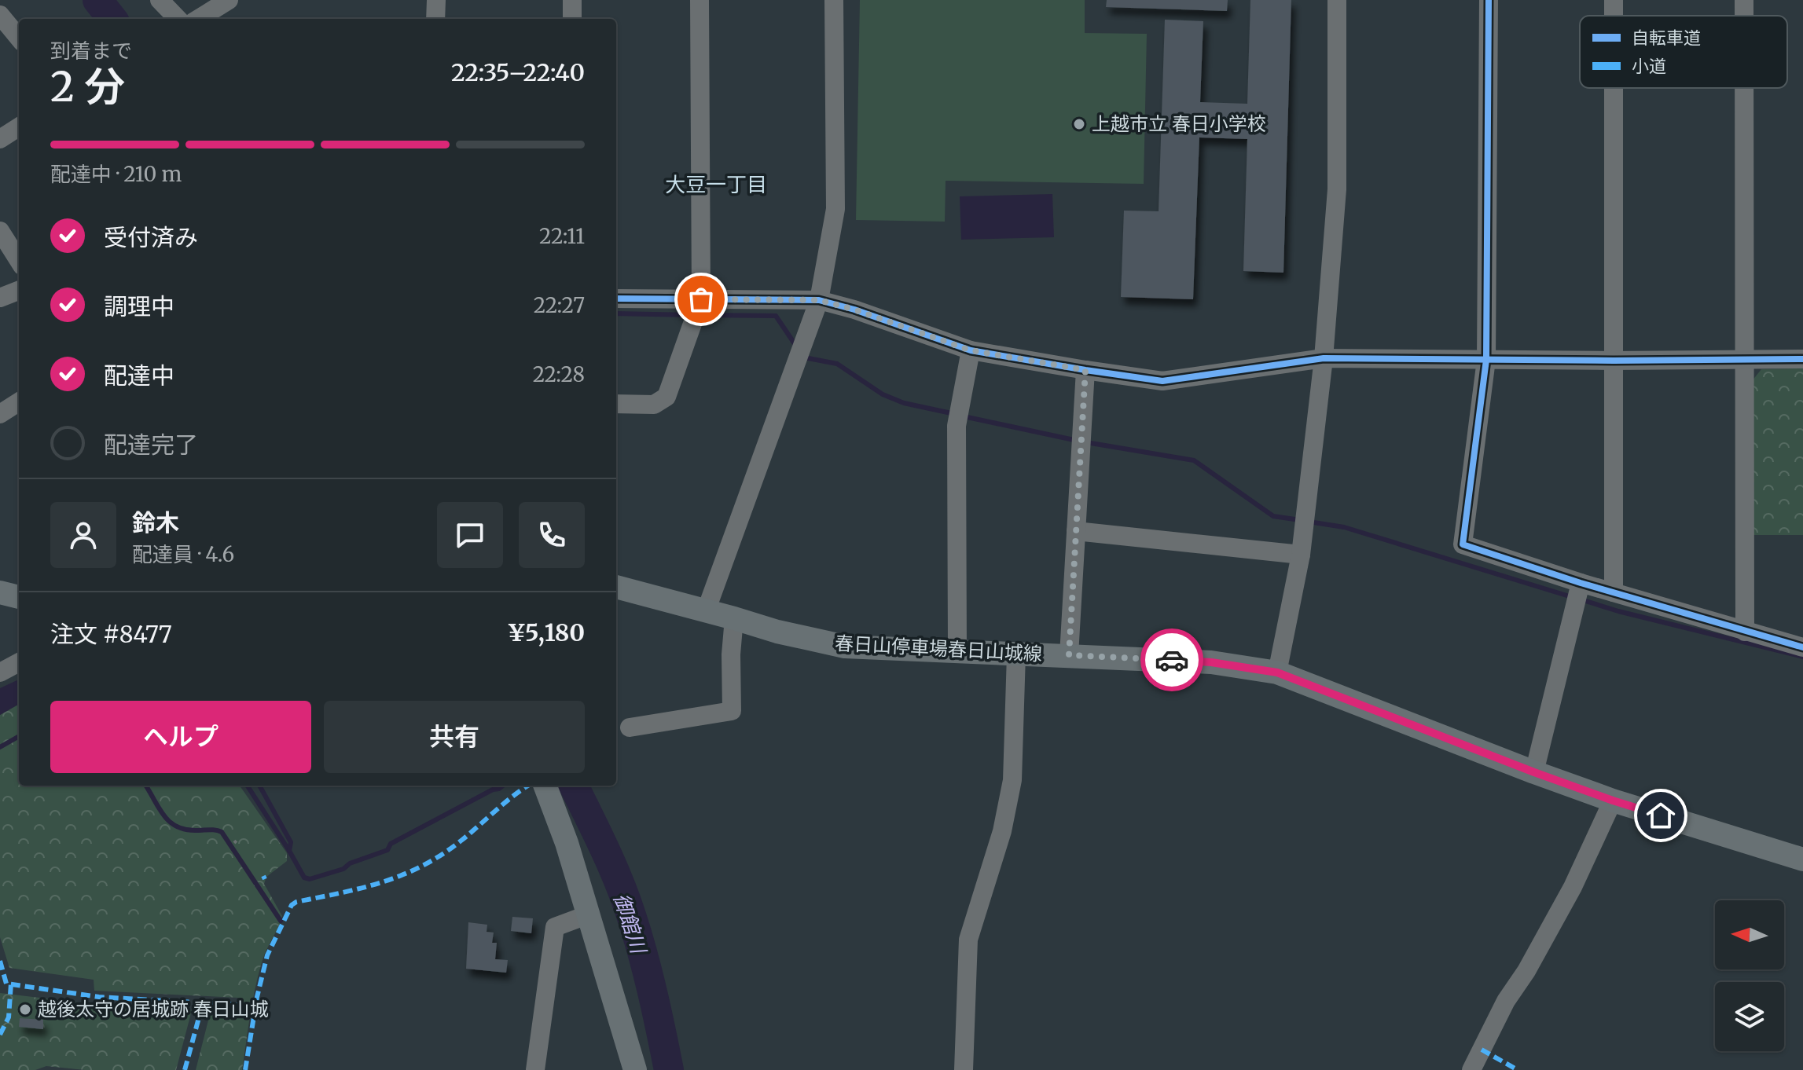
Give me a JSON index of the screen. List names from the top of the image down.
{
  "streets": {
    "main road": ["春日山停車場春日山城線"]
  },
  "districts": ["大豆一丁目"],
  "water": ["御館川"],
  "places": ["上越市立 春日小学校", "越後太守の居城跡 春日山城"],
  "legend": ["自転車道", "小道"],
  "north": "left",
  "page": {
    "heading": ["2 分", "到着まで", "22:35–22:40"],
    "panel": [
      "鈴木",
      "配達員 · 4.6",
      "注文 #8477",
      "¥5,180"
    ],
    "bar": "配達中 · 210 m",
    "list": [
      ["受付済み", "22:11"],
      ["調理中", "22:27"],
      ["配達中", "22:28"],
      "配達完了"
    ],
    "buttons": ["ヘルプ", "共有"]
  }
}
